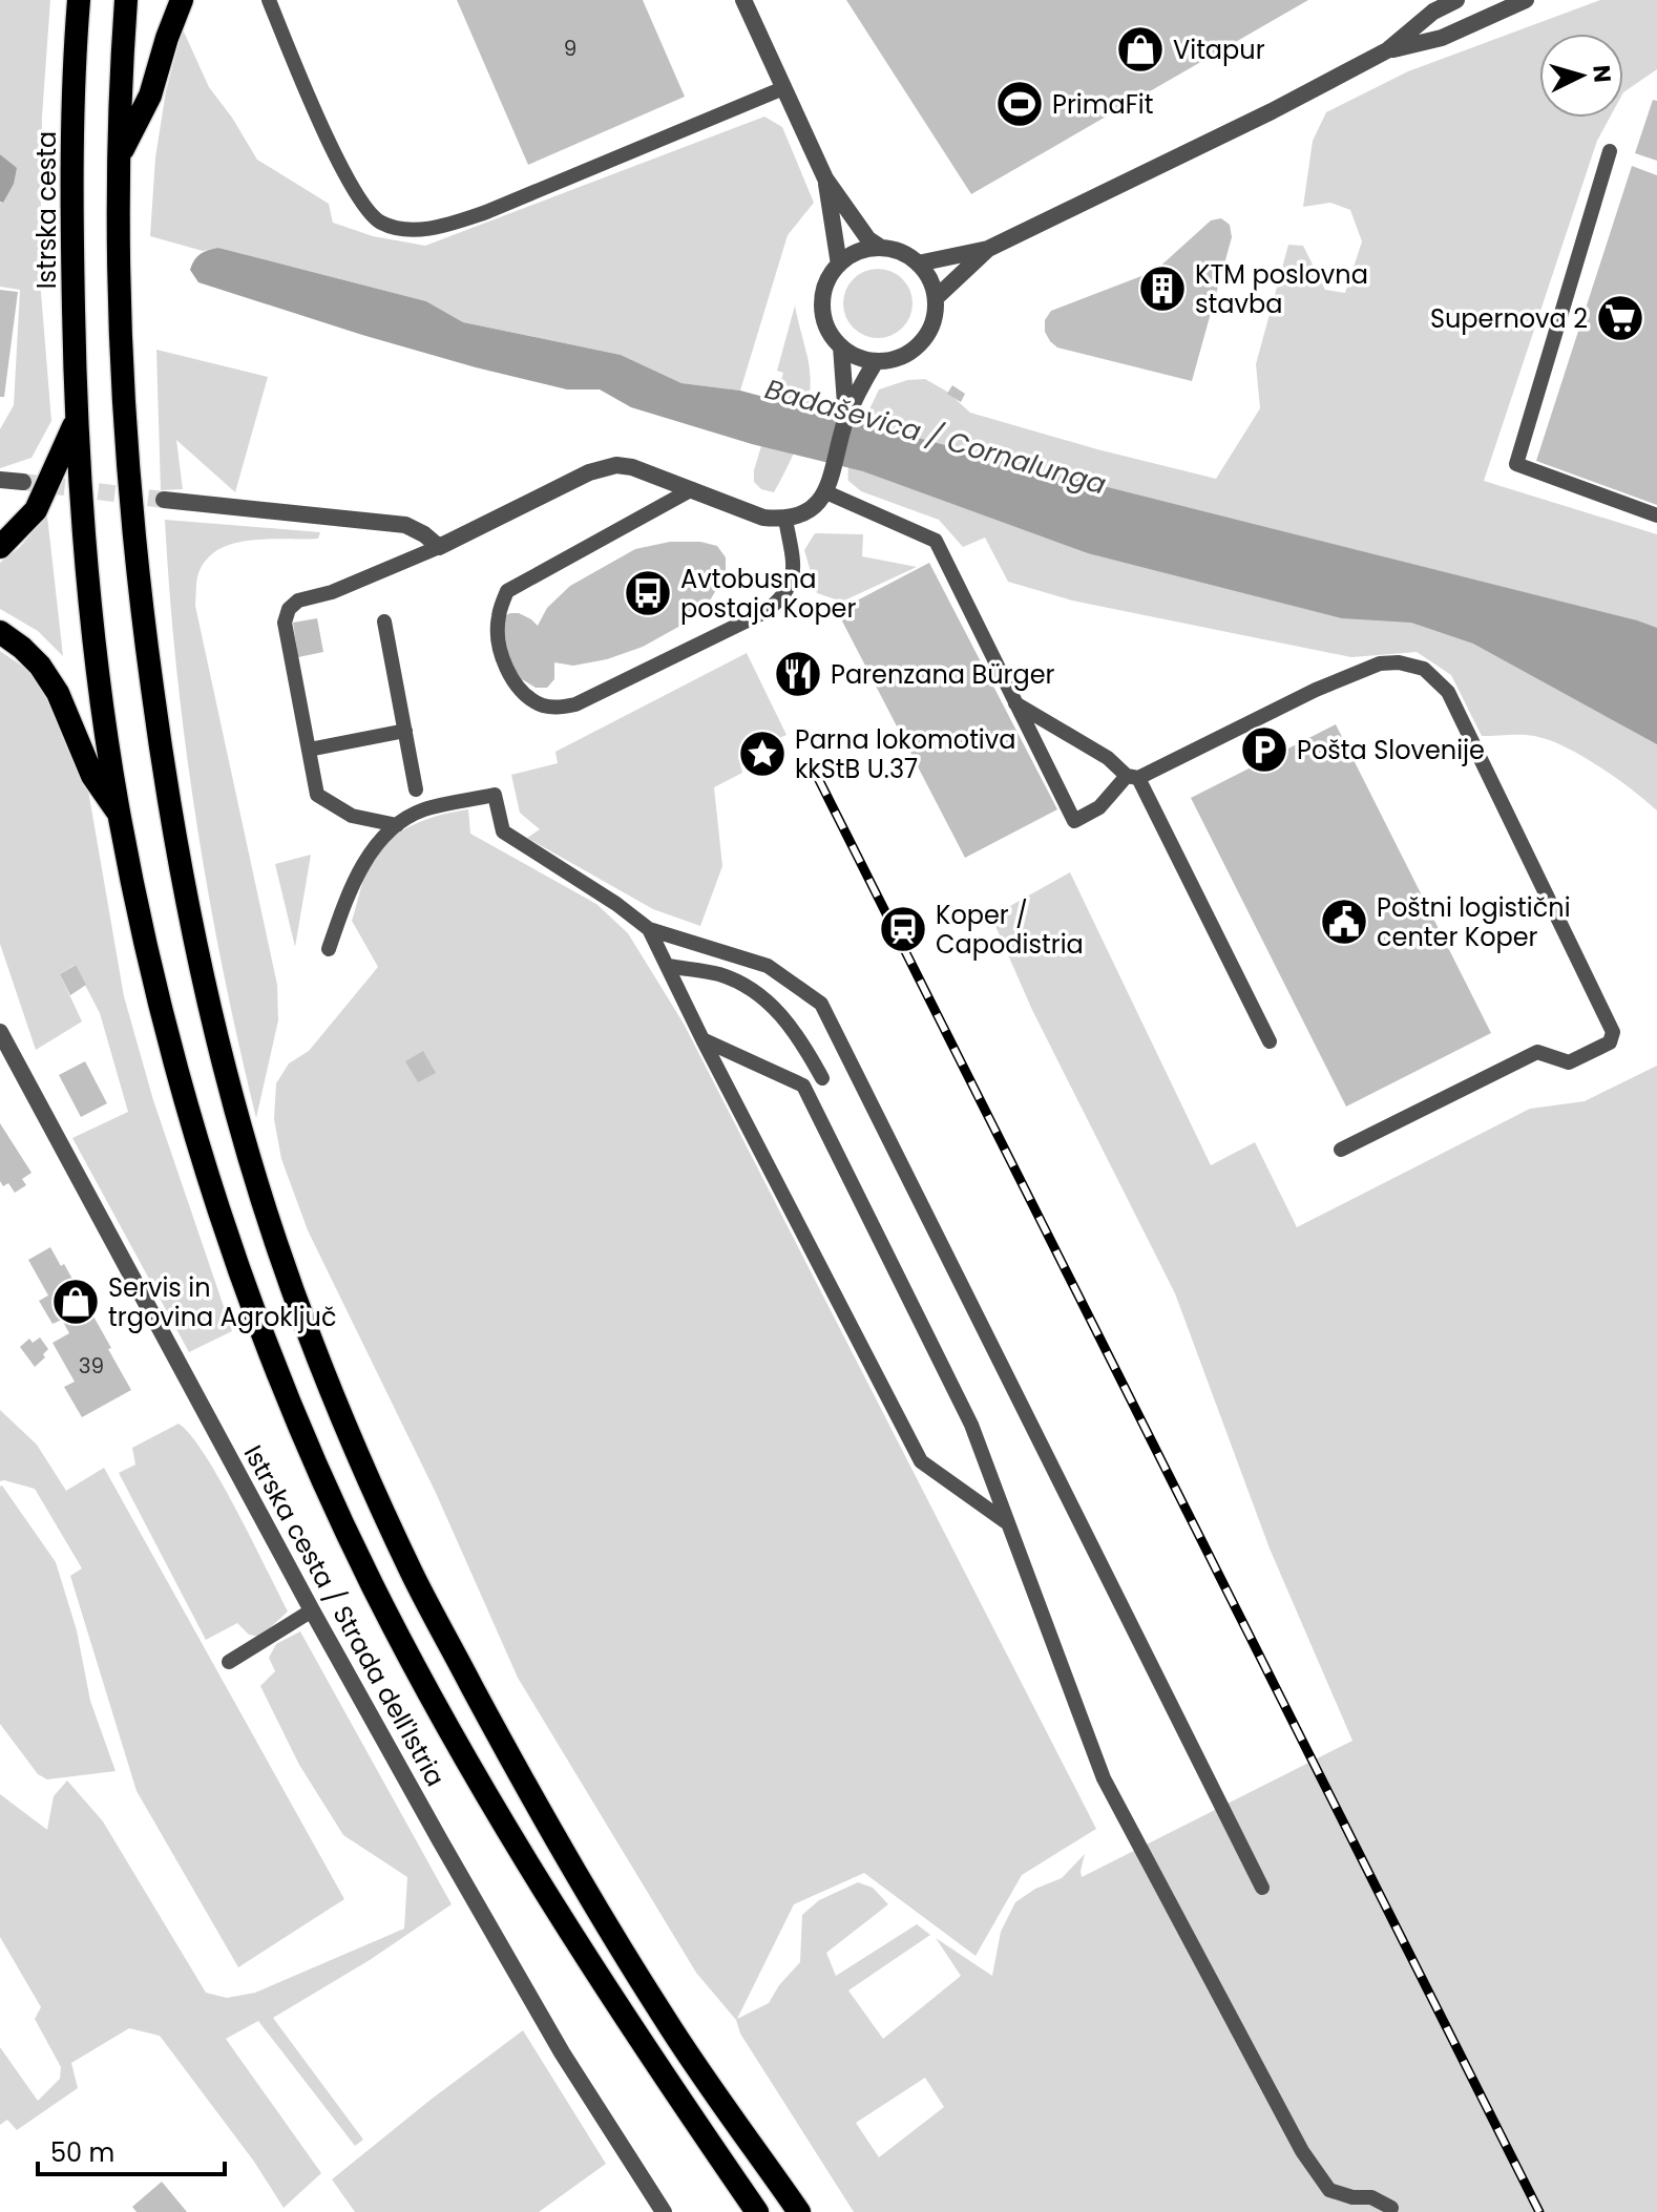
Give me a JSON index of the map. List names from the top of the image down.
{
  "streets": {
    "highway": ["Istrska cesta"],
    "street": ["Istrska cesta / Strada dell'Istria"]
  },
  "water": ["Badaševica / Cornalunga"],
  "places": {
    "shop": ["Vitapur", "Servis in trgovina Agroključ"],
    "sports": ["PrimaFit"],
    "building": ["KTM poslovna stavba"],
    "supermarket": ["Supernova 2"],
    "bus stop": ["Avtobusna postaja Koper"],
    "restaurant": ["Parenzana Bürger"],
    "parking": ["Pošta Slovenije"],
    "place": ["Parna lokomotiva kkStB U.37"],
    "public building": ["Poštni logistični center Koper"],
    "station": ["Koper / Capodistria"]
  },
  "house_numbers": ["9", "39"],
  "scale_bar": "50 m",
  "north": "right"
}
